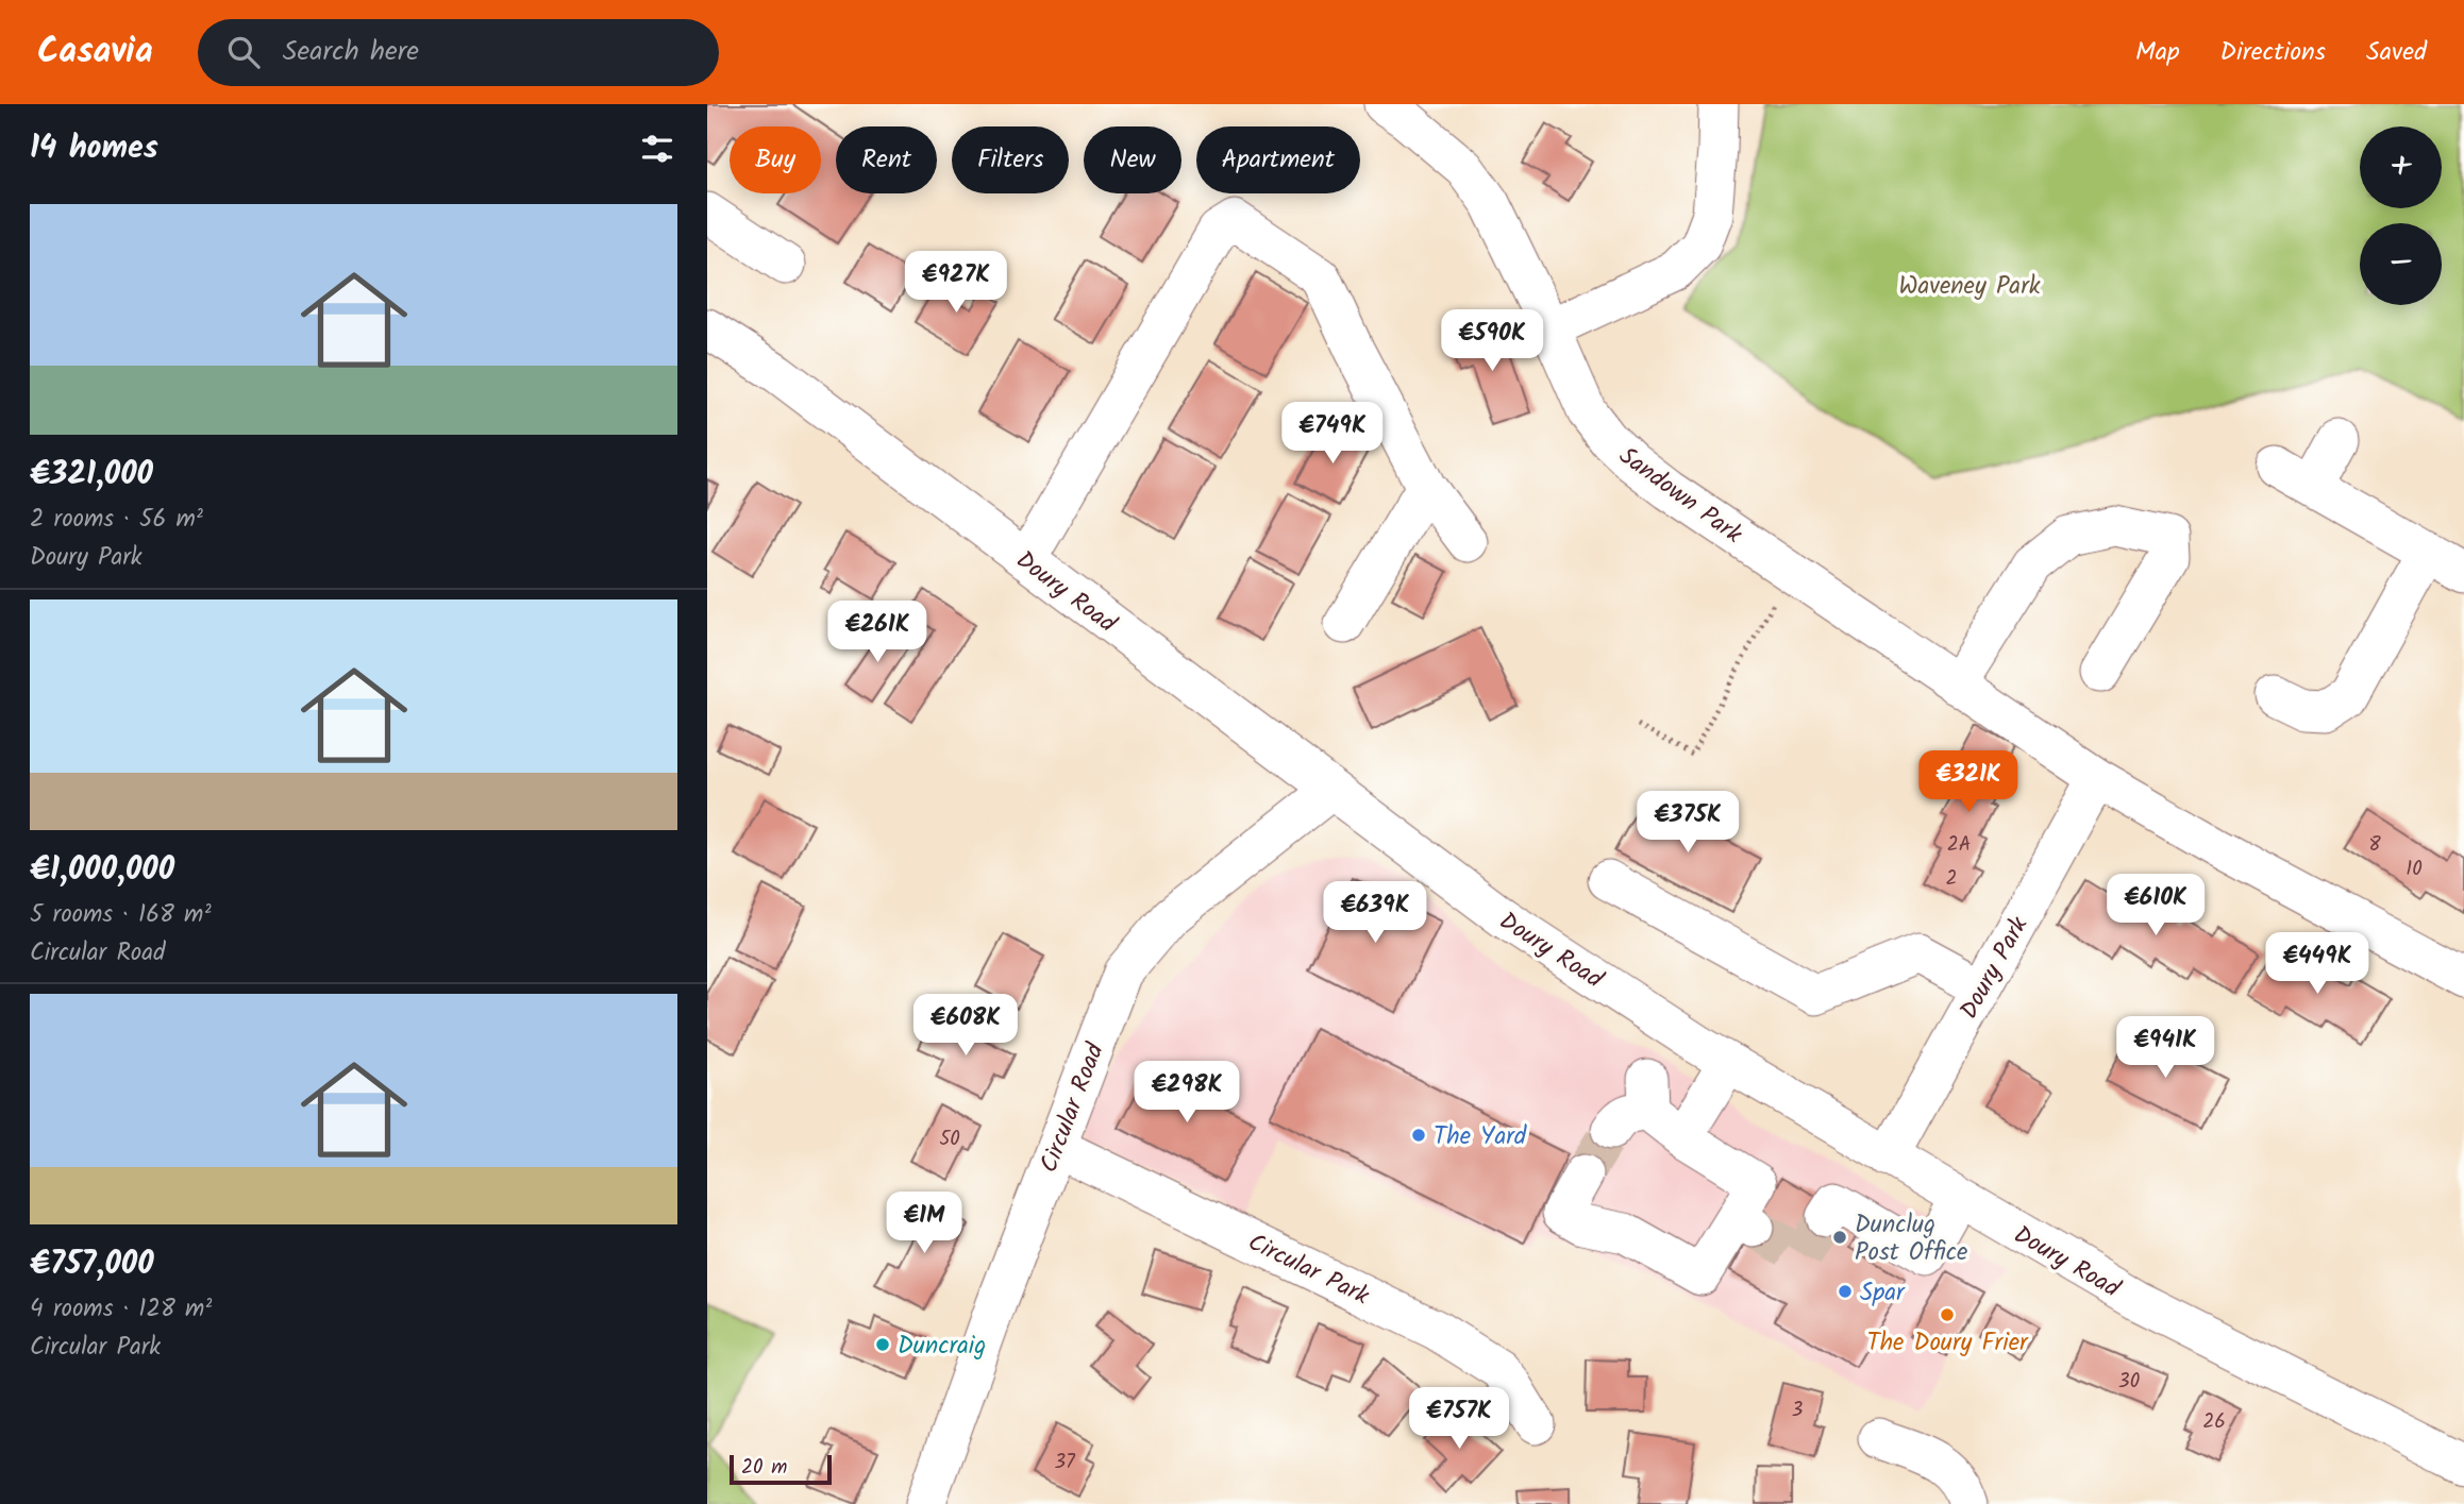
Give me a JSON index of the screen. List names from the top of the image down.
{
  "streets": {
    "street": [
      "Sandown Park",
      "Doury Road",
      "Doury Park",
      "Circular Road",
      "Circular Park"
    ]
  },
  "crossings": [
    ["Sandown Park", "Doury Park"],
    ["Doury Road", "Doury Park"],
    ["Doury Road", "Circular Road"],
    ["Circular Road", "Circular Park"]
  ],
  "parks": ["Waveney Park"],
  "places": [
    "The Yard",
    "Dunclug Post Office",
    "Spar",
    "The Doury Frier",
    "Duncraig"
  ],
  "house_numbers": [
    "2A",
    "8",
    "10",
    "2",
    "50",
    "30",
    "3",
    "26",
    "37"
  ],
  "scale_bar": "20 m",
  "page": {
    "header": "Casavia",
    "search": "Search here",
    "nav": ["Map", "Directions", "Saved"],
    "heading": "14 homes",
    "map_buttons": ["+", "−"],
    "chip": [
      "Buy",
      "Rent",
      "Filters",
      "New",
      "Apartment"
    ],
    "list": [
      {
        "name": "€321,000",
        "note": "2 rooms · 56 m² · Doury Park"
      },
      {
        "name": "€1,000,000",
        "note": "5 rooms · 168 m² · Circular Road"
      },
      {
        "name": "€757,000",
        "note": "4 rooms · 128 m² · Circular Park"
      }
    ],
    "price": [
      "€927K",
      "€590K",
      "€749K",
      "€261K",
      "€321K",
      "€375K",
      "€610K",
      "€639K",
      "€449K",
      "€608K",
      "€941K",
      "€298K",
      "€1M",
      "€757K"
    ],
    "scale": "20 m"
  }
}
